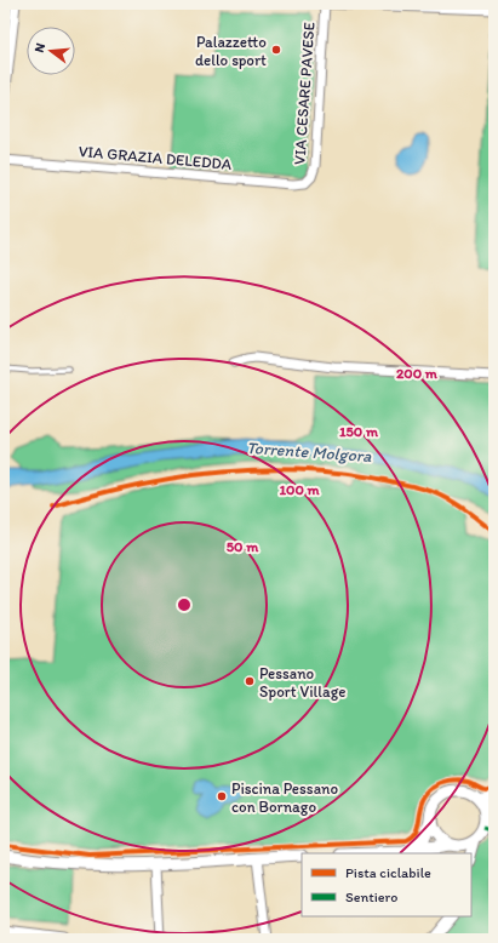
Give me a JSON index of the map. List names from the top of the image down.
{
  "streets": {
    "street": ["VIA CESARE PAVESE", "VIA GRAZIA DELEDDA"]
  },
  "crossings": [
    ["VIA CESARE PAVESE", "VIA GRAZIA DELEDDA"]
  ],
  "water": ["Torrente Molgora"],
  "places": ["Palazzetto dello sport", "Pessano Sport Village", "Piscina Pessano con Bornago"],
  "legend": ["Pista ciclabile", "Sentiero"],
  "north": "left",
  "rings": [
    "200 m",
    "150 m",
    "100 m",
    "50 m"
  ]
}
